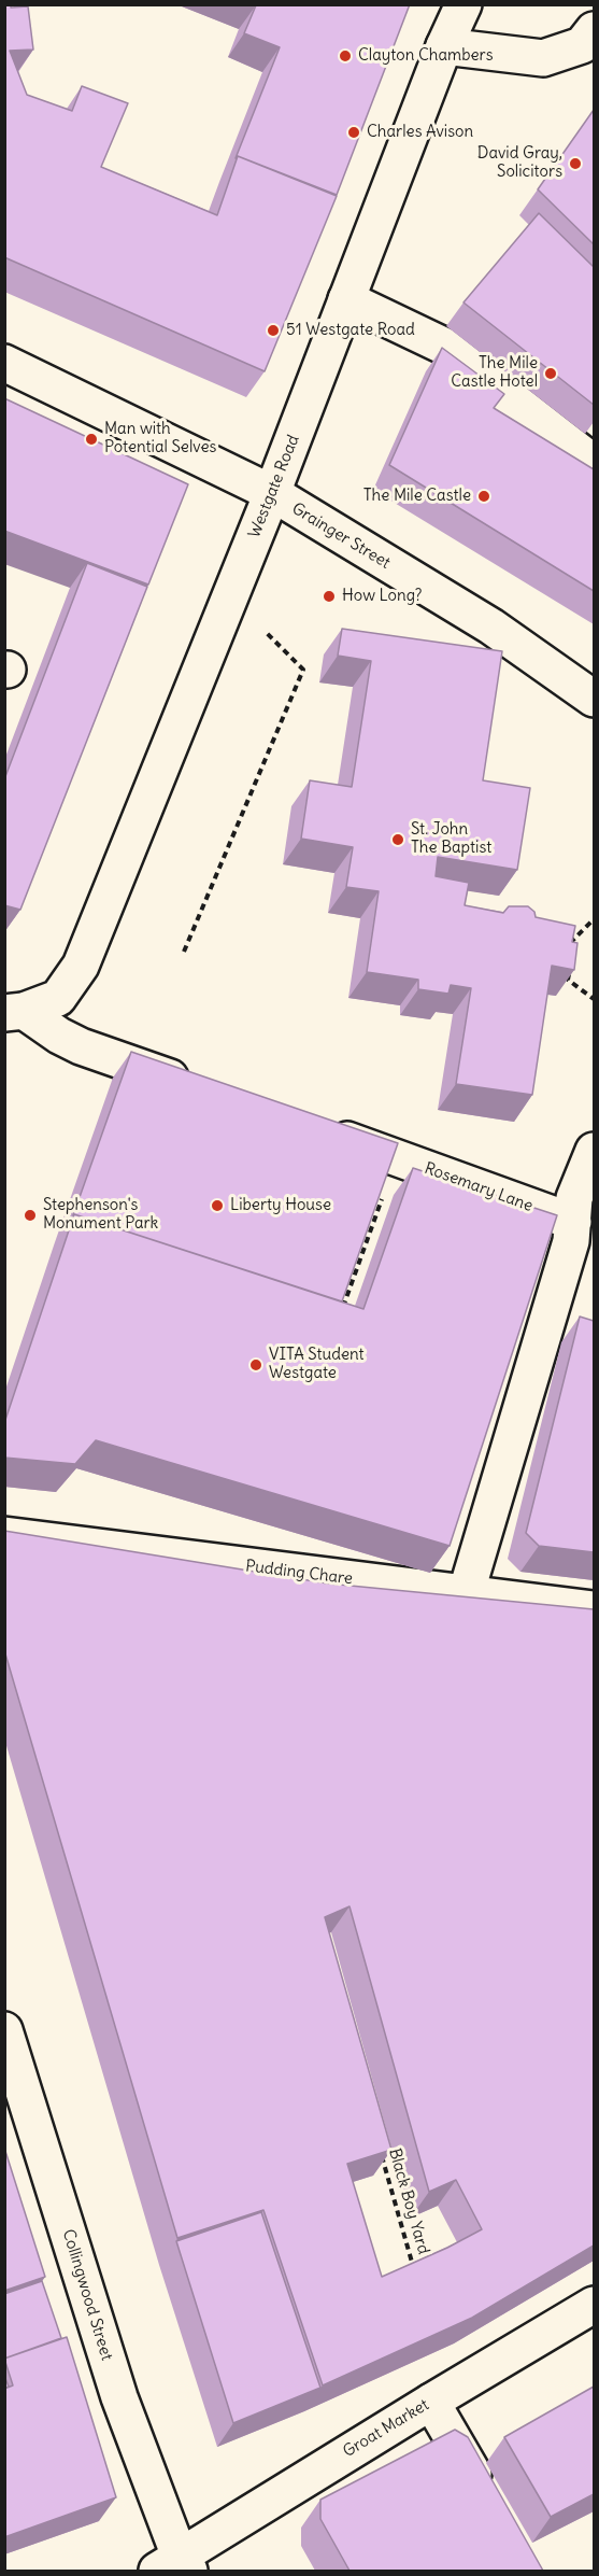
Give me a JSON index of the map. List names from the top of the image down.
{
  "streets": {
    "street": [
      "Westgate Road",
      "Grainger Street",
      "Rosemary Lane",
      "Pudding Chare",
      "Collingwood Street",
      "Groat Market"
    ],
    "path": ["Black Boy Yard"]
  },
  "crossings": [
    ["Westgate Road", "Grainger Street"],
    ["Collingwood Street", "Groat Market"]
  ],
  "places": [
    "Clayton Chambers",
    "Charles Avison",
    "David Gray, Solicitors",
    "51 Westgate Road",
    "The Mile Castle Hotel",
    "Man with Potential Selves",
    "The Mile Castle",
    "How Long?",
    "St. John The Baptist",
    "Liberty House",
    "Stephenson's Monument Park",
    "VITA Student Westgate"
  ]
}
